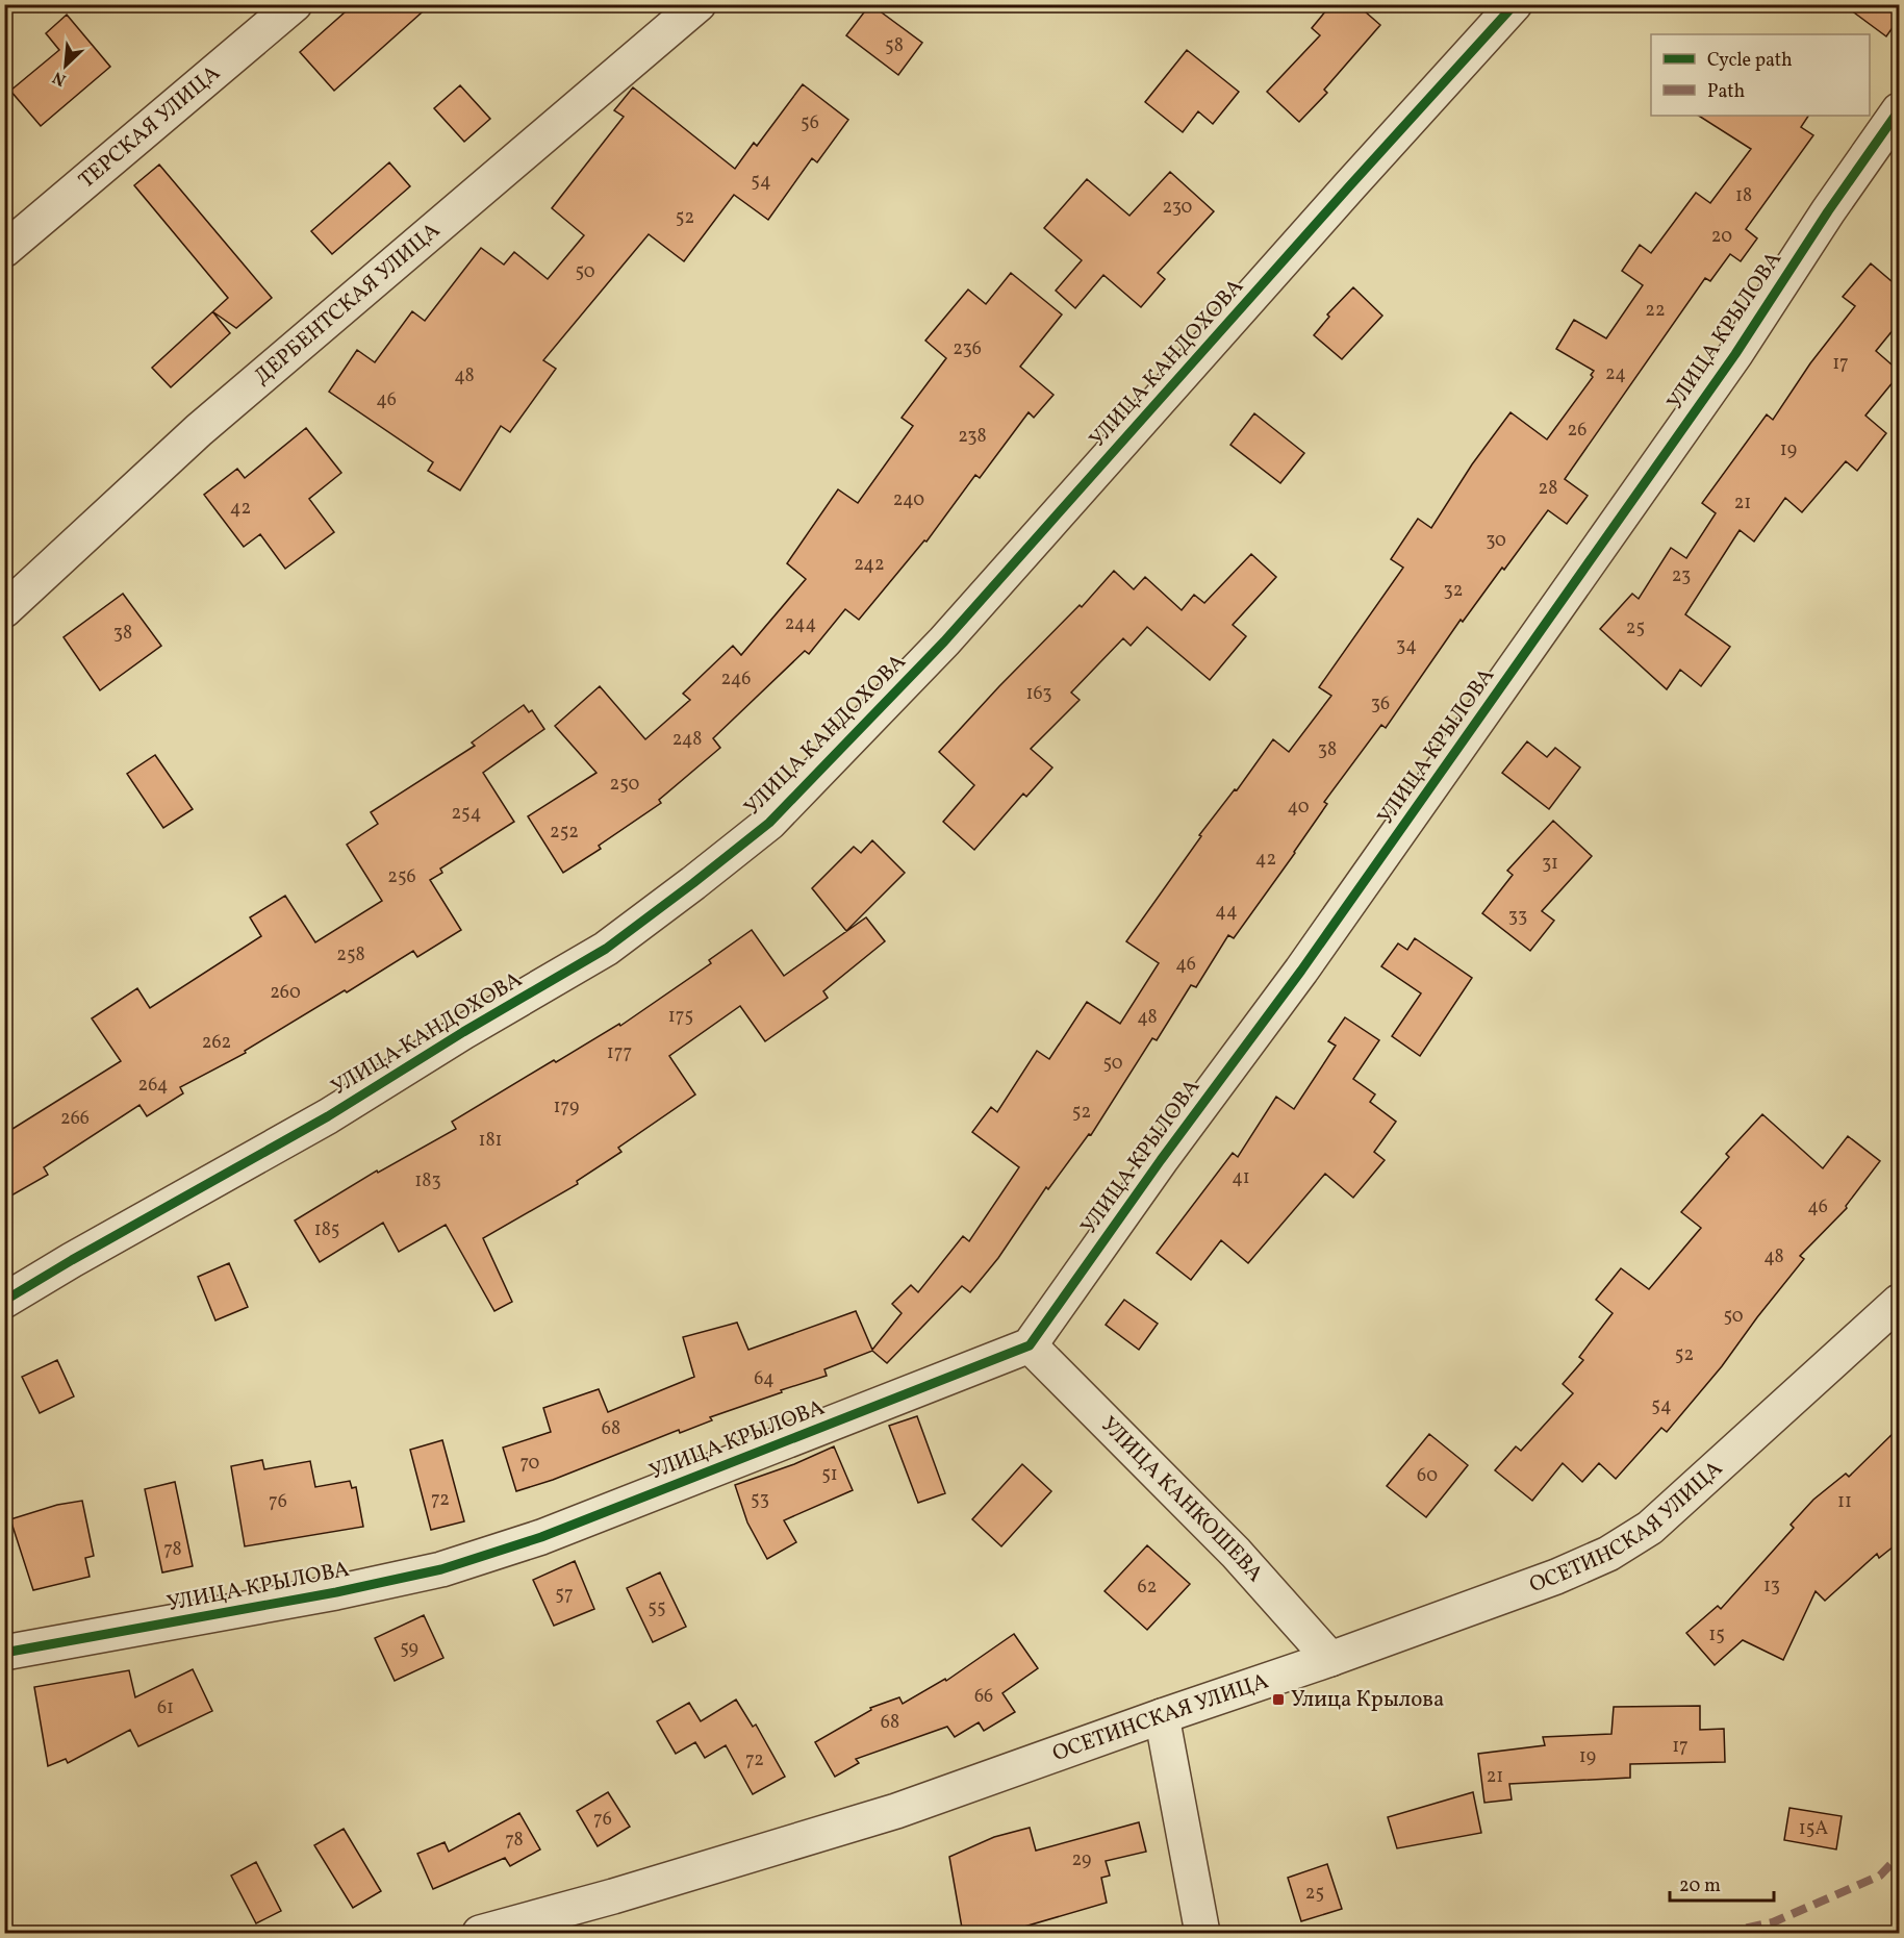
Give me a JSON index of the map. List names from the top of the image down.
{
  "streets": {
    "street": [
      "ТЕРСКАЯ УЛИЦА",
      "ДЕРБЕНТСКАЯ УЛИЦА",
      "УЛИЦА КРЫЛОВА",
      "УЛИЦА КАНДОХОВА",
      "УЛИЦА КАНКОШЕВА",
      "ОСЕТИНСКАЯ УЛИЦА"
    ]
  },
  "crossings": [
    ["УЛИЦА КРЫЛОВА", "УЛИЦА КАНКОШЕВА"],
    ["УЛИЦА КАНКОШЕВА", "ОСЕТИНСКАЯ УЛИЦА"]
  ],
  "places": {
    "transit": ["Улица Крылова"]
  },
  "house_numbers": [
    "58",
    "56",
    "54",
    "18",
    "230",
    "52",
    "20",
    "50",
    "22",
    "236",
    "17",
    "24",
    "48",
    "46",
    "26",
    "238",
    "19",
    "28",
    "240",
    "21",
    "42",
    "30",
    "242",
    "23",
    "32",
    "244",
    "25",
    "38",
    "34",
    "246",
    "163",
    "36",
    "248",
    "38",
    "250",
    "40",
    "254",
    "252",
    "42",
    "31",
    "256",
    "44",
    "33",
    "258",
    "46",
    "260",
    "175",
    "48",
    "262",
    "177",
    "50",
    "264",
    "179",
    "52",
    "266",
    "181",
    "41",
    "183",
    "46",
    "185",
    "48",
    "50",
    "52",
    "64",
    "54",
    "68",
    "70",
    "51",
    "60",
    "72",
    "53",
    "76",
    "11",
    "78",
    "13",
    "62",
    "57",
    "55",
    "15",
    "59",
    "66",
    "61",
    "68",
    "17",
    "19",
    "72",
    "21",
    "76",
    "15А",
    "78",
    "29",
    "25"
  ],
  "legend": ["Cycle path", "Path"],
  "scale_bar": "20 m",
  "north": "bottom left"
}
